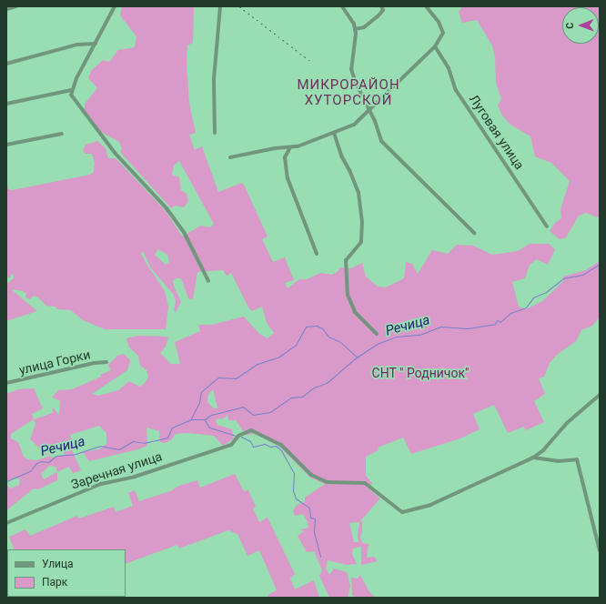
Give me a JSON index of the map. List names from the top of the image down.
{
  "streets": {
    "street": ["Луговая улица", "улица Горки", "Заречная улица"]
  },
  "districts": ["МИКРОРАЙОН ХУТОРСКОЙ"],
  "water": ["Речица"],
  "parks": ["СНТ \" Родничок\""],
  "legend": ["Улица", "Парк"],
  "north": "left"
}
